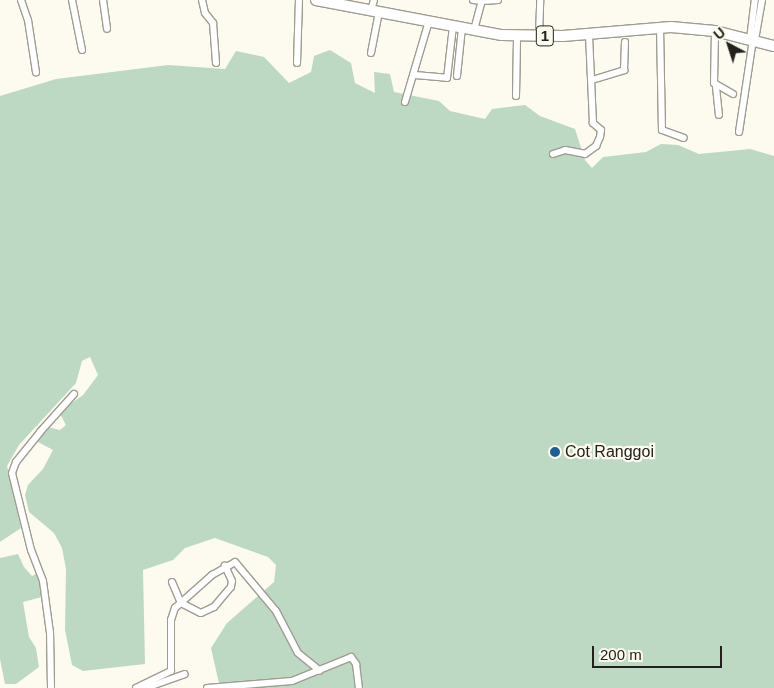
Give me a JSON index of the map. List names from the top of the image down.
{
  "streets": {
    "highway": ["1"]
  },
  "places": ["Cot Ranggoi"],
  "scale_bar": "200 m",
  "north": "top left"
}
